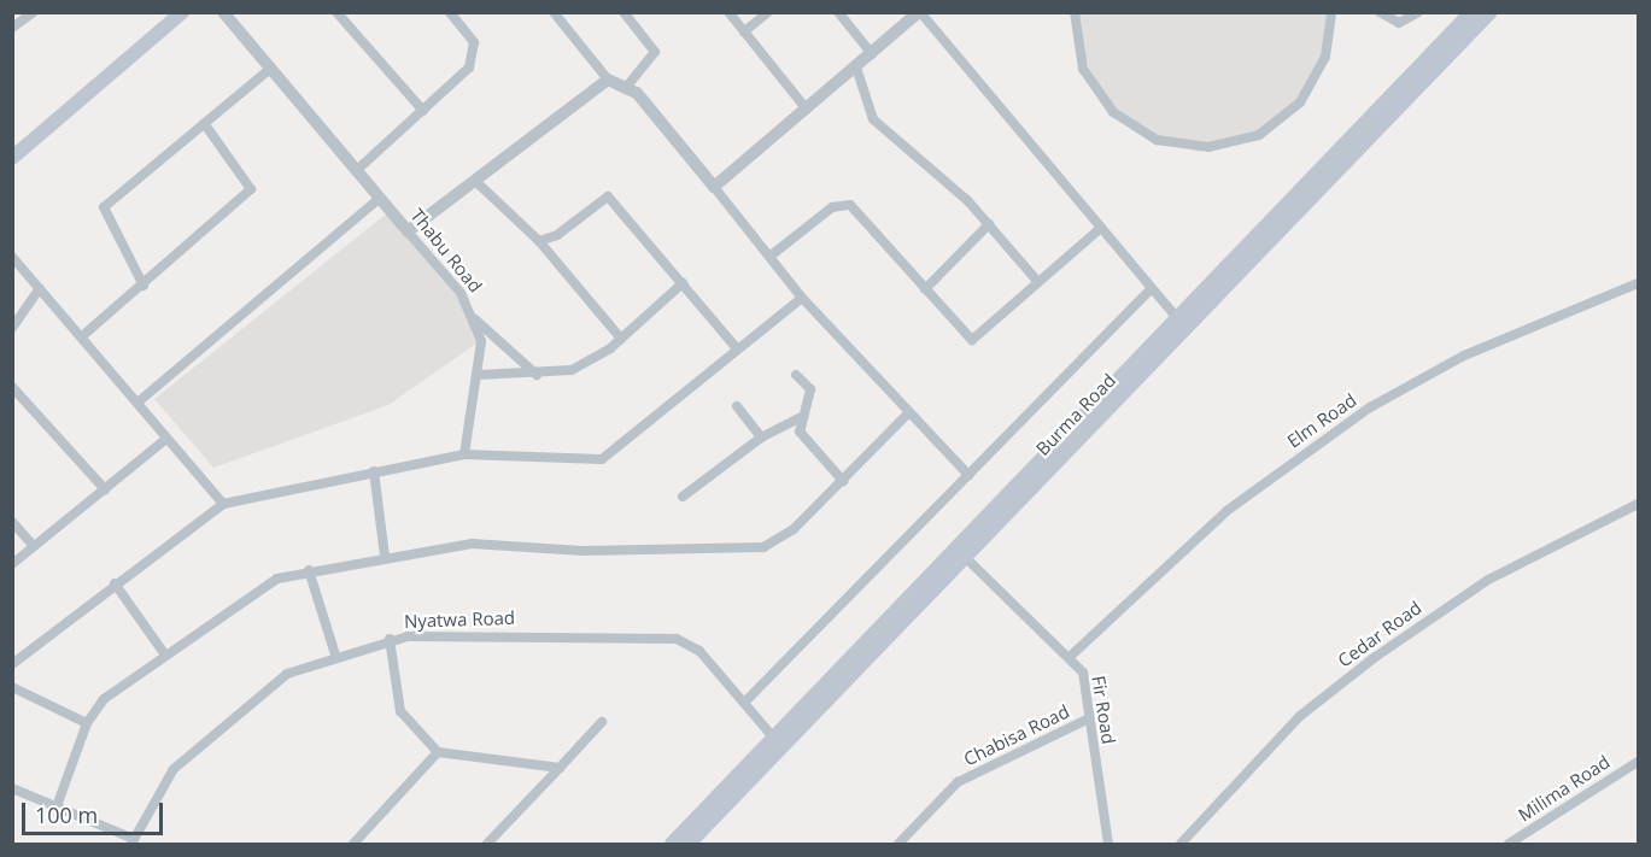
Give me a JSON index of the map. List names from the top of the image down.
{
  "streets": {
    "main road": ["Burma Road"],
    "street": [
      "Thabu Road",
      "Elm Road",
      "Nyatwa Road",
      "Cedar Road",
      "Fir Road",
      "Chabisa Road",
      "Milima Road"
    ]
  },
  "crossings": [
    ["Burma Road", "Nyatwa Road"],
    ["Burma Road", "Fir Road"],
    ["Elm Road", "Fir Road"],
    ["Fir Road", "Chabisa Road"]
  ],
  "scale_bar": "100 m"
}
